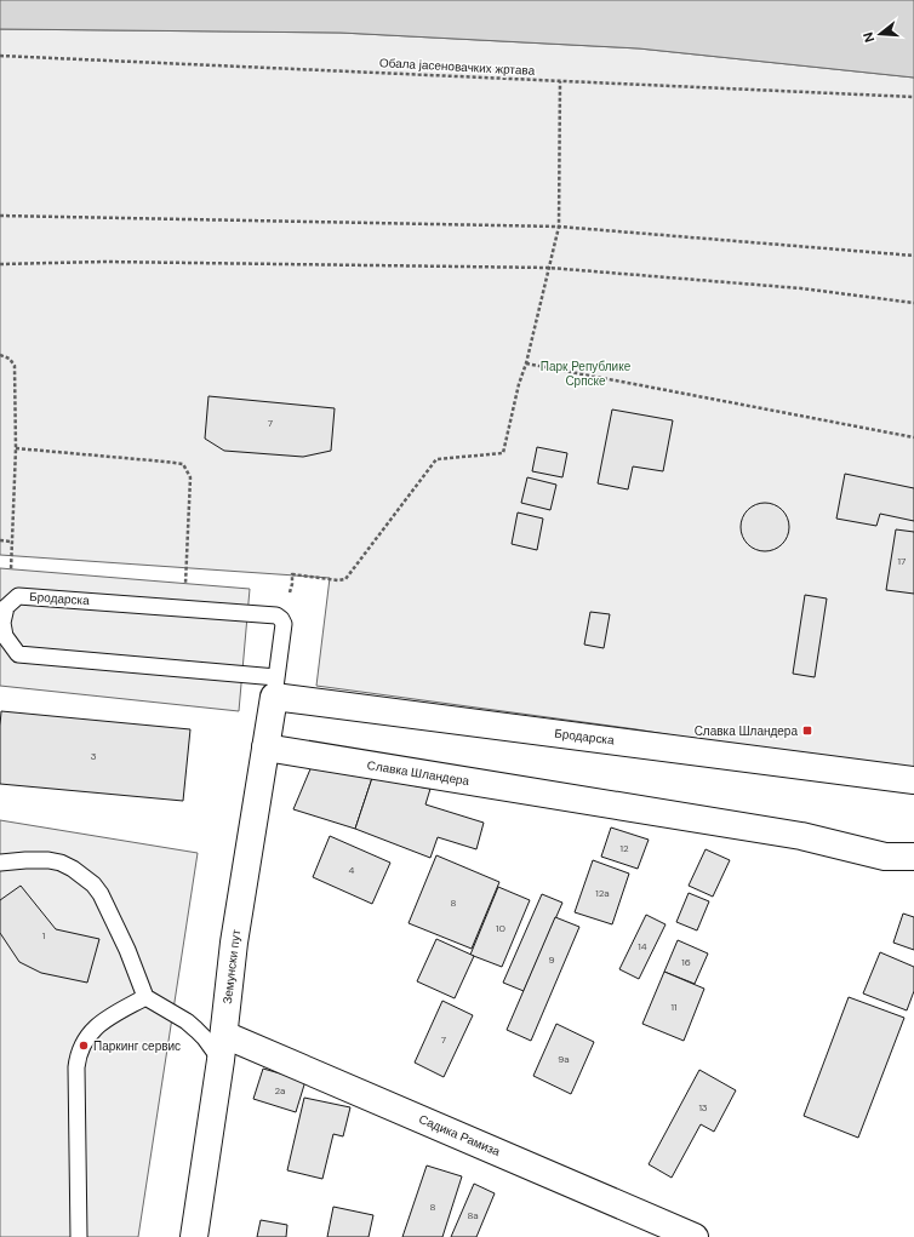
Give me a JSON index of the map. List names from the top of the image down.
{
  "streets": {
    "street": [
      "Бродарска",
      "Славка Шландера",
      "Земунски пут",
      "Садика Рамиза"
    ],
    "path": ["Обала јасеновачких жртава"]
  },
  "crossings": [
    ["Бродарска", "Земунски пут"],
    ["Славка Шландера", "Земунски пут"],
    ["Земунски пут", "Садика Рамиза"]
  ],
  "parks": ["Парк Републике Српске"],
  "places": {
    "transit": ["Славка Шландера"],
    "other": ["Паркинг сервис"]
  },
  "house_numbers": [
    "7",
    "17",
    "3",
    "12",
    "4",
    "12a",
    "8",
    "10",
    "1",
    "14",
    "9",
    "16",
    "11",
    "7",
    "9a",
    "2a",
    "13",
    "8",
    "8a"
  ],
  "north": "left"
}
